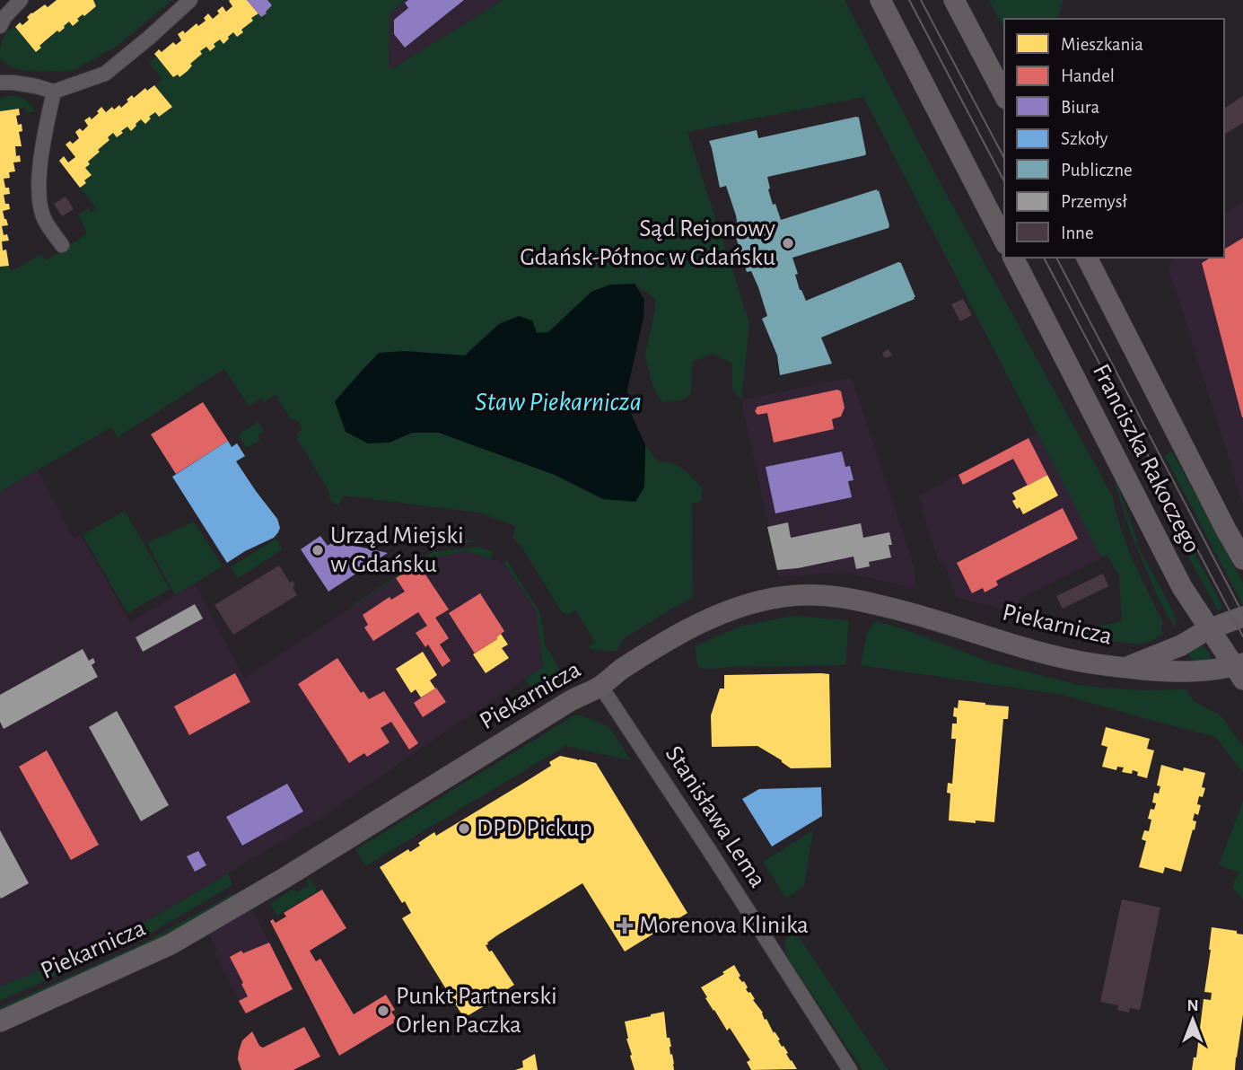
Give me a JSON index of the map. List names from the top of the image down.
{
  "streets": {
    "street": ["Franciszka Rakoczego", "Piekarnicza", "Stanisława Lema"]
  },
  "crossings": [
    ["Franciszka Rakoczego", "Piekarnicza"],
    ["Piekarnicza", "Stanisława Lema"]
  ],
  "water": ["Staw Piekarnicza"],
  "places": {
    "other": [
      "Sąd Rejonowy Gdańsk-Północ w Gdańsku",
      "Urząd Miejski w Gdańsku",
      "DPD Pickup",
      "Punkt Partnerski Orlen Paczka"
    ],
    "health": ["Morenova Klinika"]
  },
  "legend": [
    "Mieszkania",
    "Handel",
    "Biura",
    "Szkoły",
    "Publiczne",
    "Przemysł",
    "Inne"
  ],
  "north": "top"
}
